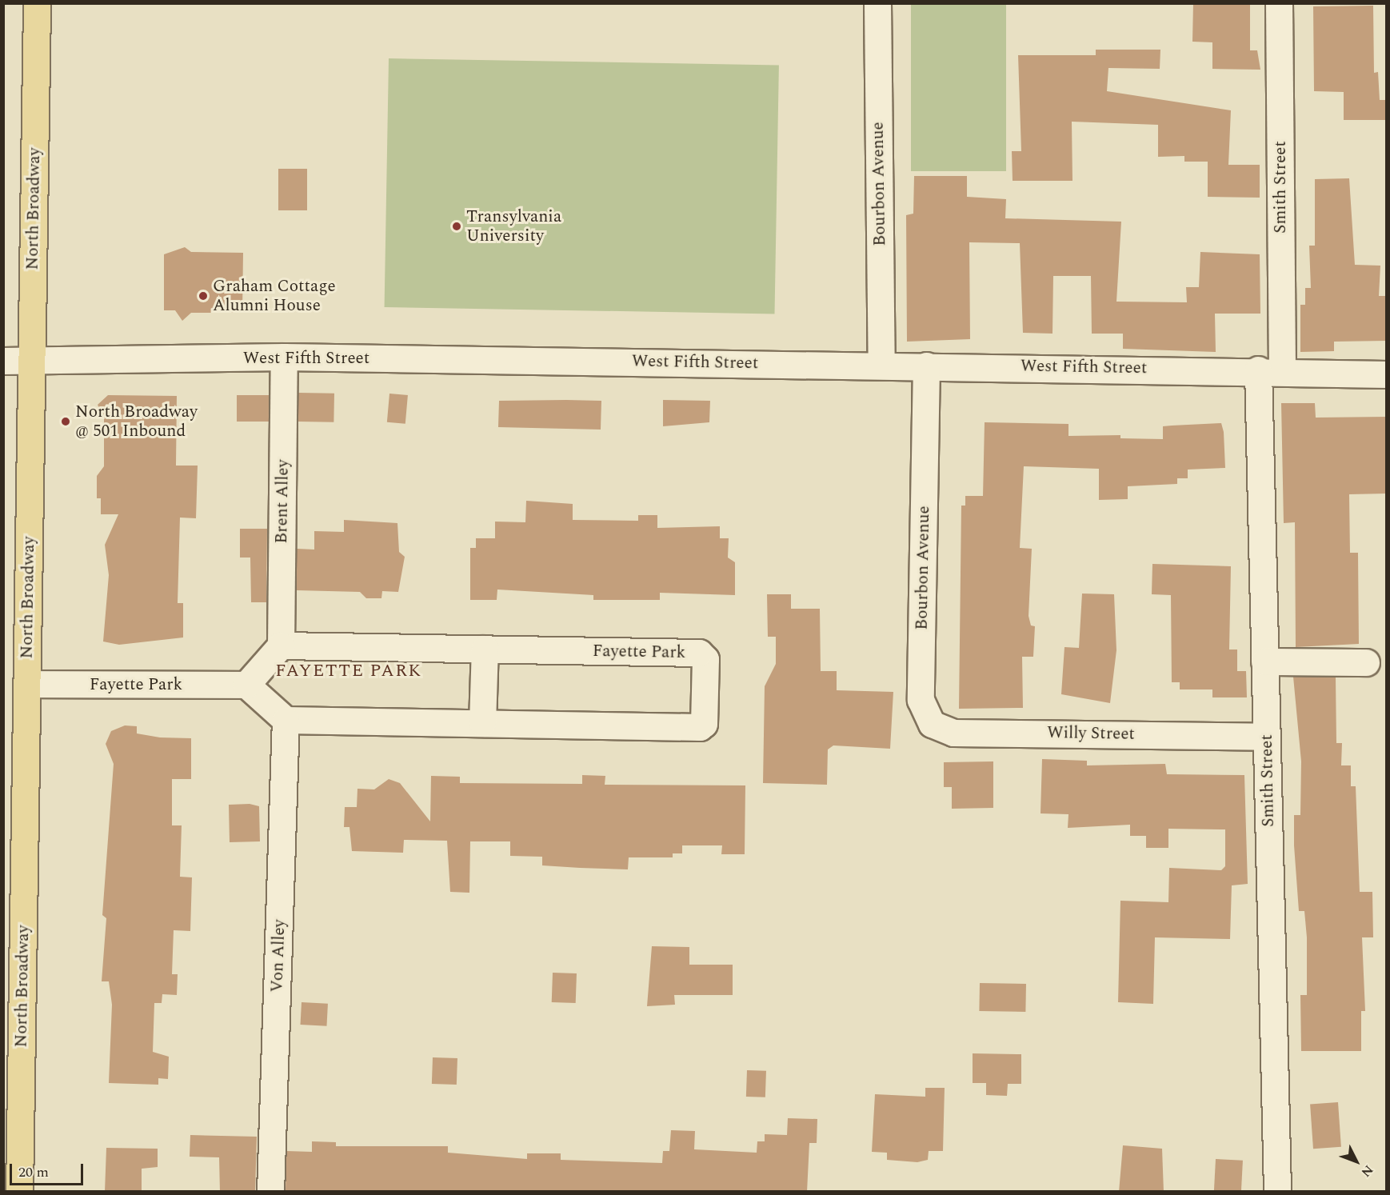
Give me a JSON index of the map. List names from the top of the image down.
{
  "streets": {
    "main road": ["North Broadway"],
    "street": [
      "Bourbon Avenue",
      "Smith Street",
      "West Fifth Street",
      "Brent Alley",
      "Fayette Park",
      "Willy Street",
      "Von Alley"
    ]
  },
  "crossings": [
    ["Bourbon Avenue", "West Fifth Street"],
    ["Bourbon Avenue", "Willy Street"],
    ["Smith Street", "West Fifth Street"],
    ["Smith Street", "Willy Street"],
    ["North Broadway", "West Fifth Street"],
    ["North Broadway", "Fayette Park"],
    ["West Fifth Street", "Brent Alley"],
    ["Brent Alley", "Fayette Park"],
    ["Fayette Park", "Von Alley"]
  ],
  "districts": ["FAYETTE PARK"],
  "places": ["Transylvania University", "Graham Cottage Alumni House", "North Broadway @ 501 Inbound"],
  "scale_bar": "20 m",
  "north": "bottom right"
}
